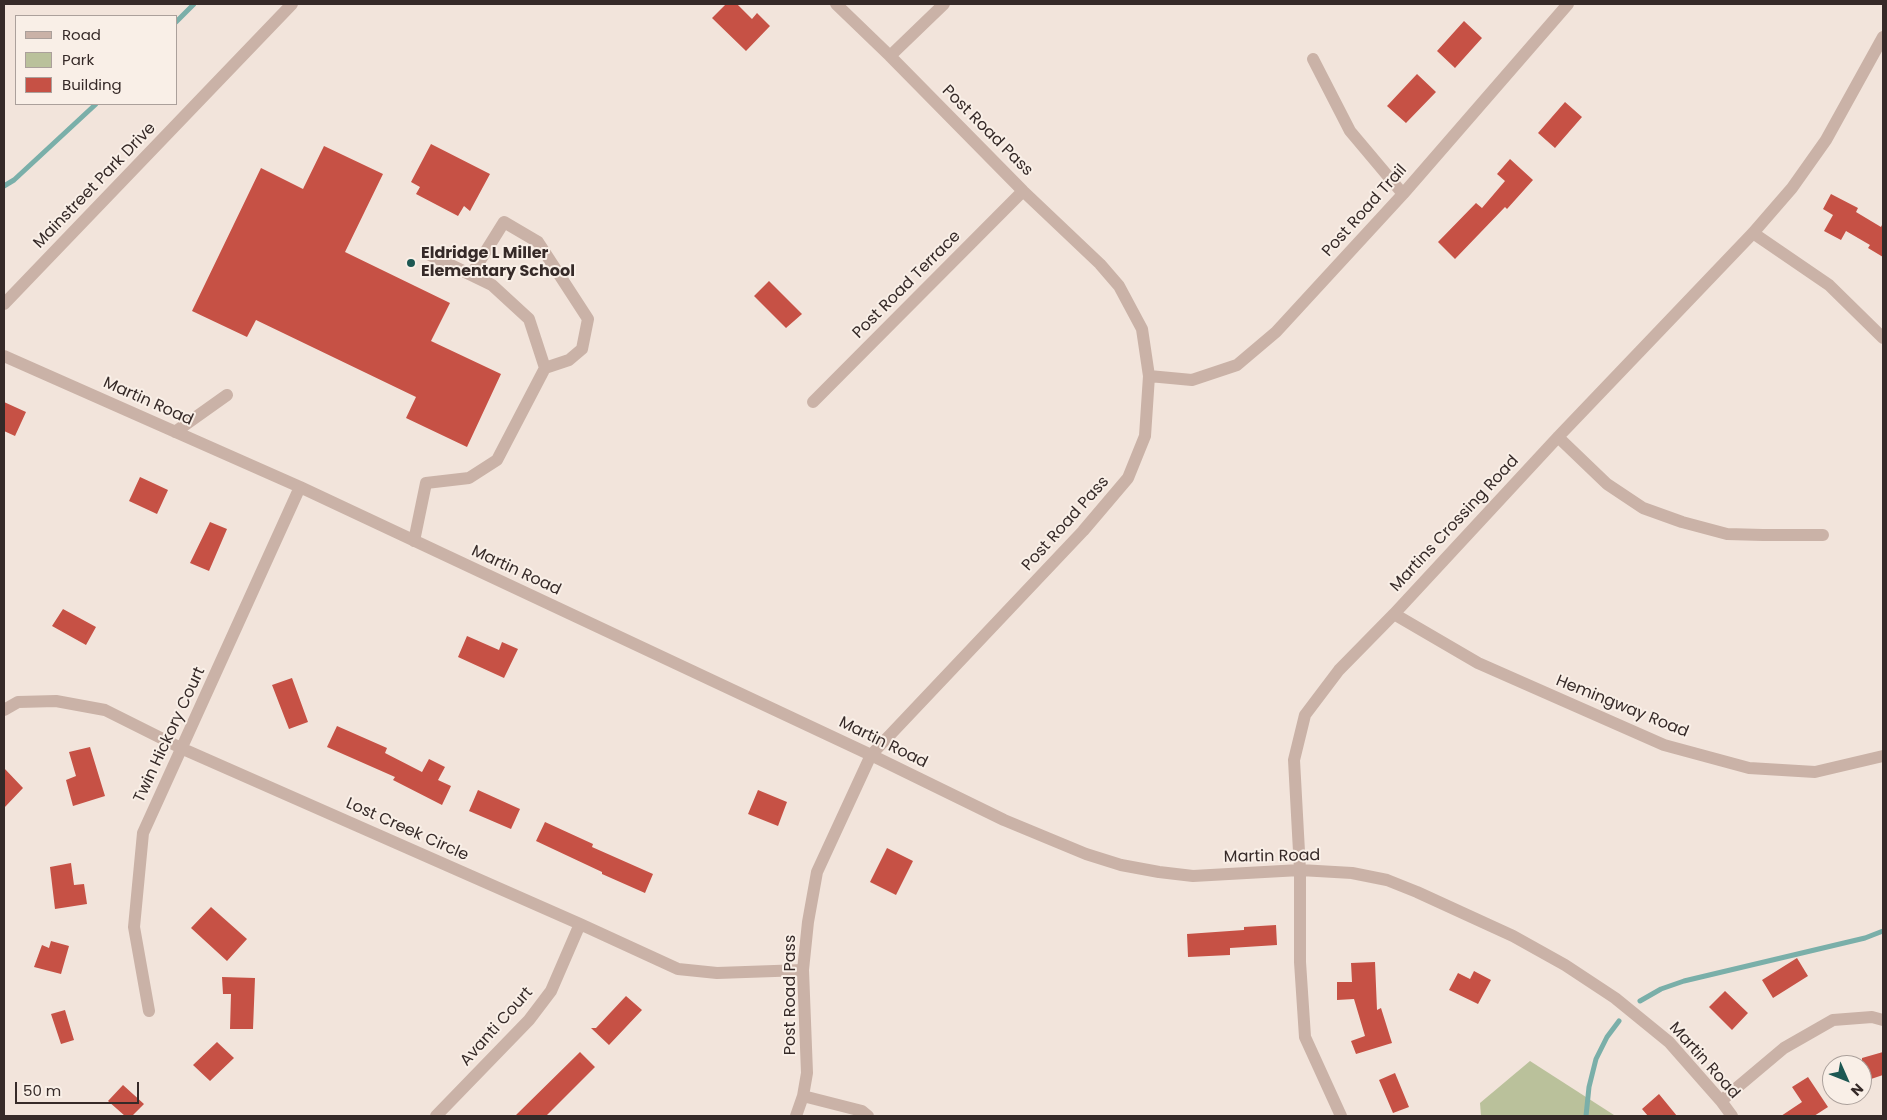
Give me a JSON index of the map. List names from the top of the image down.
{
  "streets": {
    "street": [
      "Post Road Pass",
      "Mainstreet Park Drive",
      "Post Road Trail",
      "Post Road Terrace",
      "Martin Road",
      "Martins Crossing Road",
      "Hemingway Road",
      "Twin Hickory Court",
      "Lost Creek Circle",
      "Avanti Court"
    ]
  },
  "crossings": [
    ["Post Road Pass", "Post Road Trail"],
    ["Post Road Pass", "Post Road Terrace"],
    ["Post Road Pass", "Martin Road"],
    ["Post Road Pass", "Lost Creek Circle"],
    ["Martin Road", "Martins Crossing Road"],
    ["Martin Road", "Twin Hickory Court"],
    ["Martins Crossing Road", "Hemingway Road"],
    ["Twin Hickory Court", "Lost Creek Circle"],
    ["Lost Creek Circle", "Avanti Court"]
  ],
  "places": ["Eldridge L Miller Elementary School"],
  "legend": ["Road", "Park", "Building"],
  "scale_bar": "50 m",
  "north": "bottom right"
}
